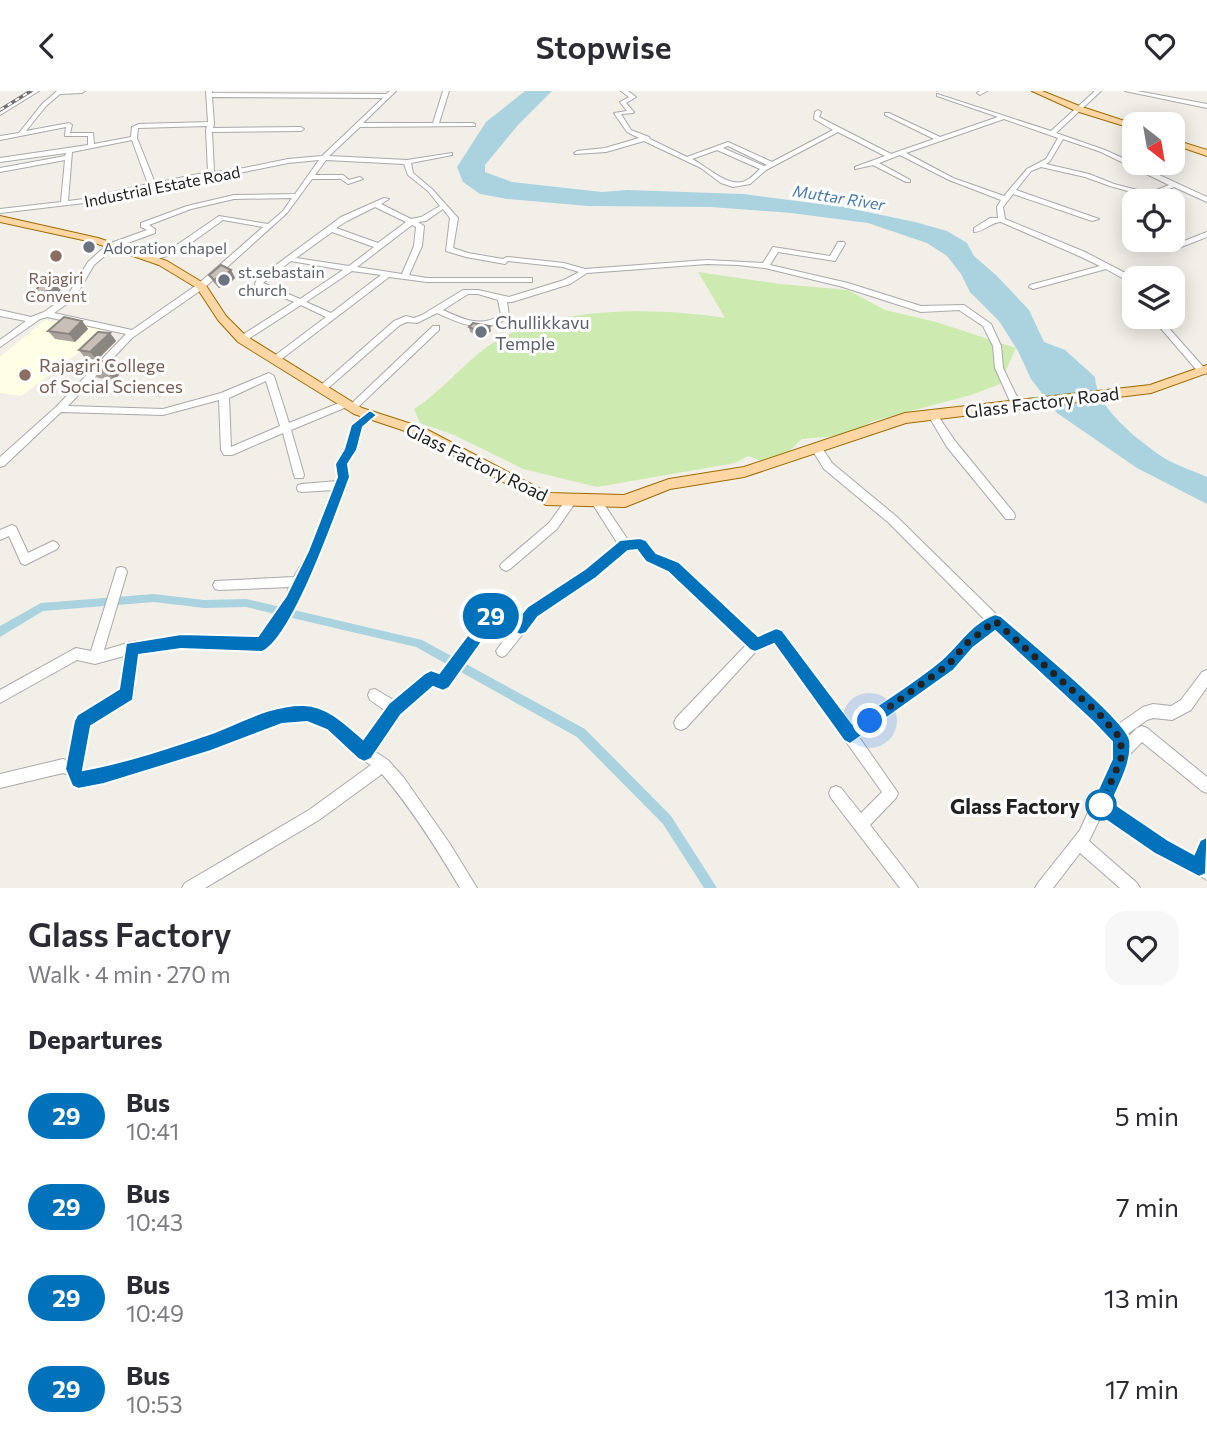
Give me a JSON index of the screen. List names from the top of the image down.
{
  "streets": {
    "main road": ["Glass Factory Road"],
    "street": ["Industrial Estate Road"]
  },
  "water": ["Muttar River"],
  "places": [
    "Adoration chapel",
    "Rajagiri Convent",
    "st.sebastain church",
    "Chullikkavu Temple",
    "Rajagiri College of Social Sciences",
    "Glass Factory"
  ],
  "lines": ["bus line 29"],
  "north": "bottom right",
  "page": {
    "header": "Stopwise",
    "on_map": "29",
    "heading": [
      ["Glass Factory", "Walk · 4 min · 270 m"],
      "Departures"
    ],
    "list": [
      {
        "mark": "29",
        "name": "Bus",
        "note": "10:41",
        "value": "5 min"
      },
      {
        "mark": "29",
        "name": "Bus",
        "note": "10:43",
        "value": "7 min"
      },
      {
        "mark": "29",
        "name": "Bus",
        "note": "10:49",
        "value": "13 min"
      },
      {
        "mark": "29",
        "name": "Bus",
        "note": "10:53",
        "value": "17 min"
      }
    ]
  }
}
